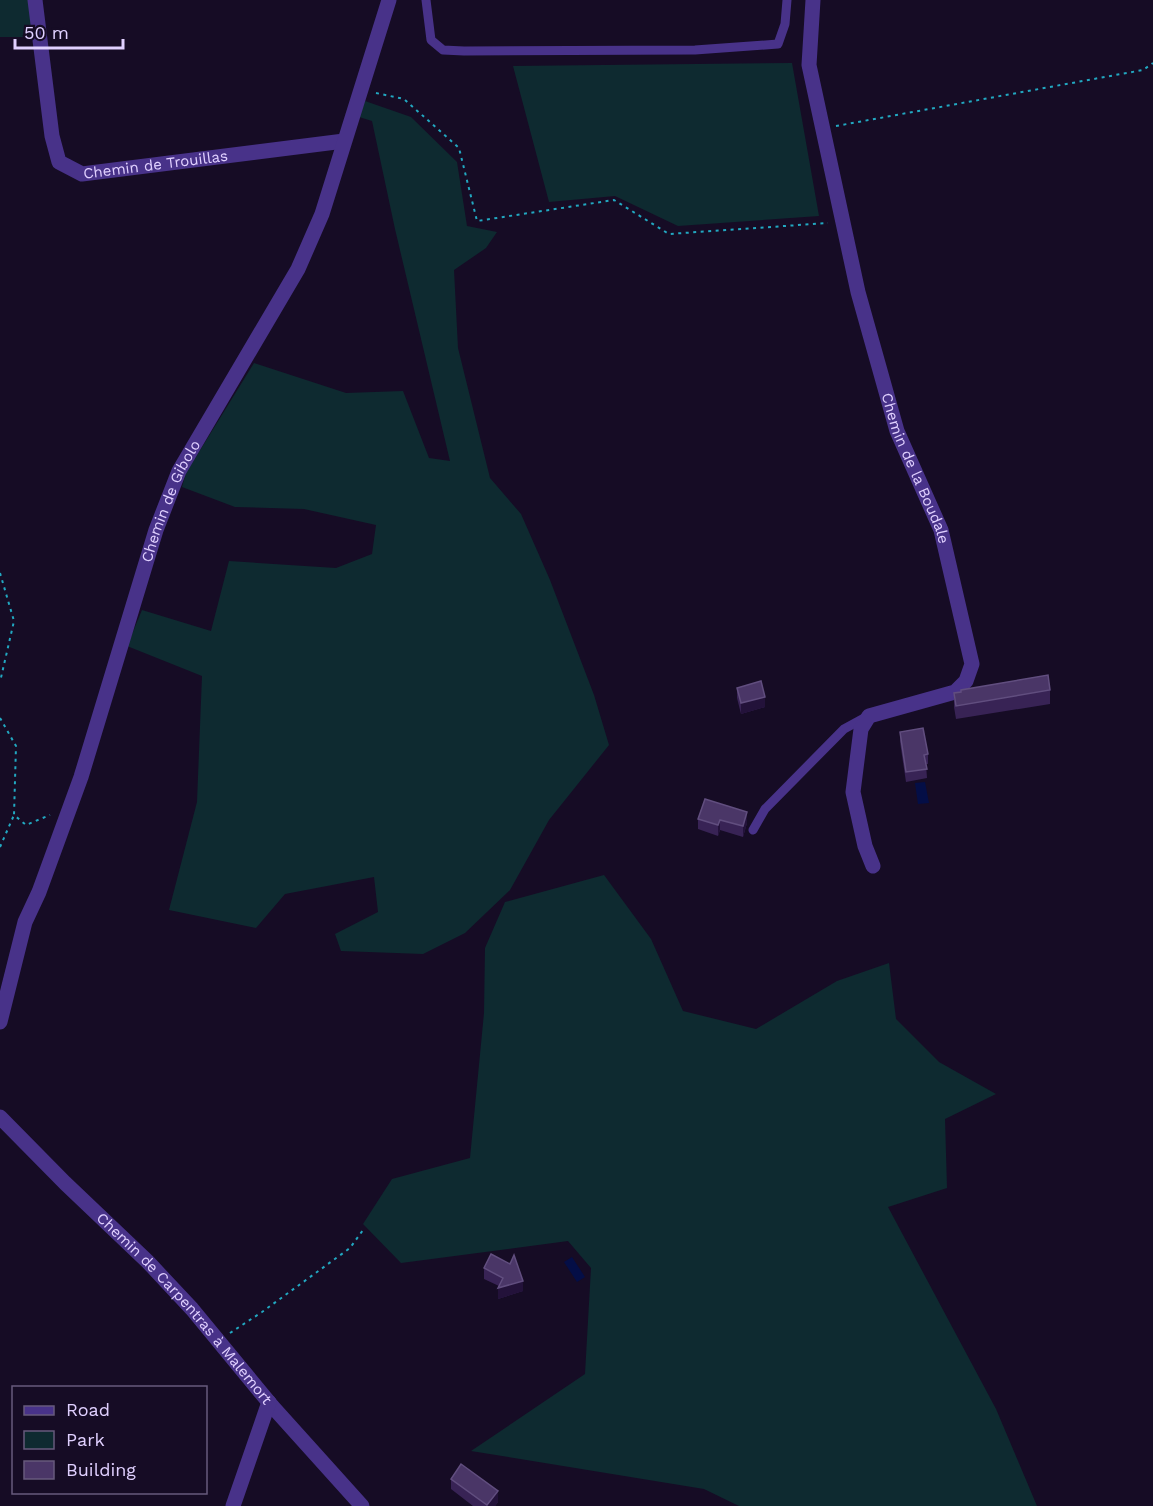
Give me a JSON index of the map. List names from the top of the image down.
{
  "streets": {
    "street": [
      "Chemin de Trouillas",
      "Chemin de la Boudale",
      "Chemin de Gibolo",
      "Chemin de Carpentras à Malemort"
    ]
  },
  "crossings": [
    ["Chemin de Trouillas", "Chemin de Gibolo"]
  ],
  "legend": ["Road", "Park", "Building"],
  "scale_bar": "50 m"
}
